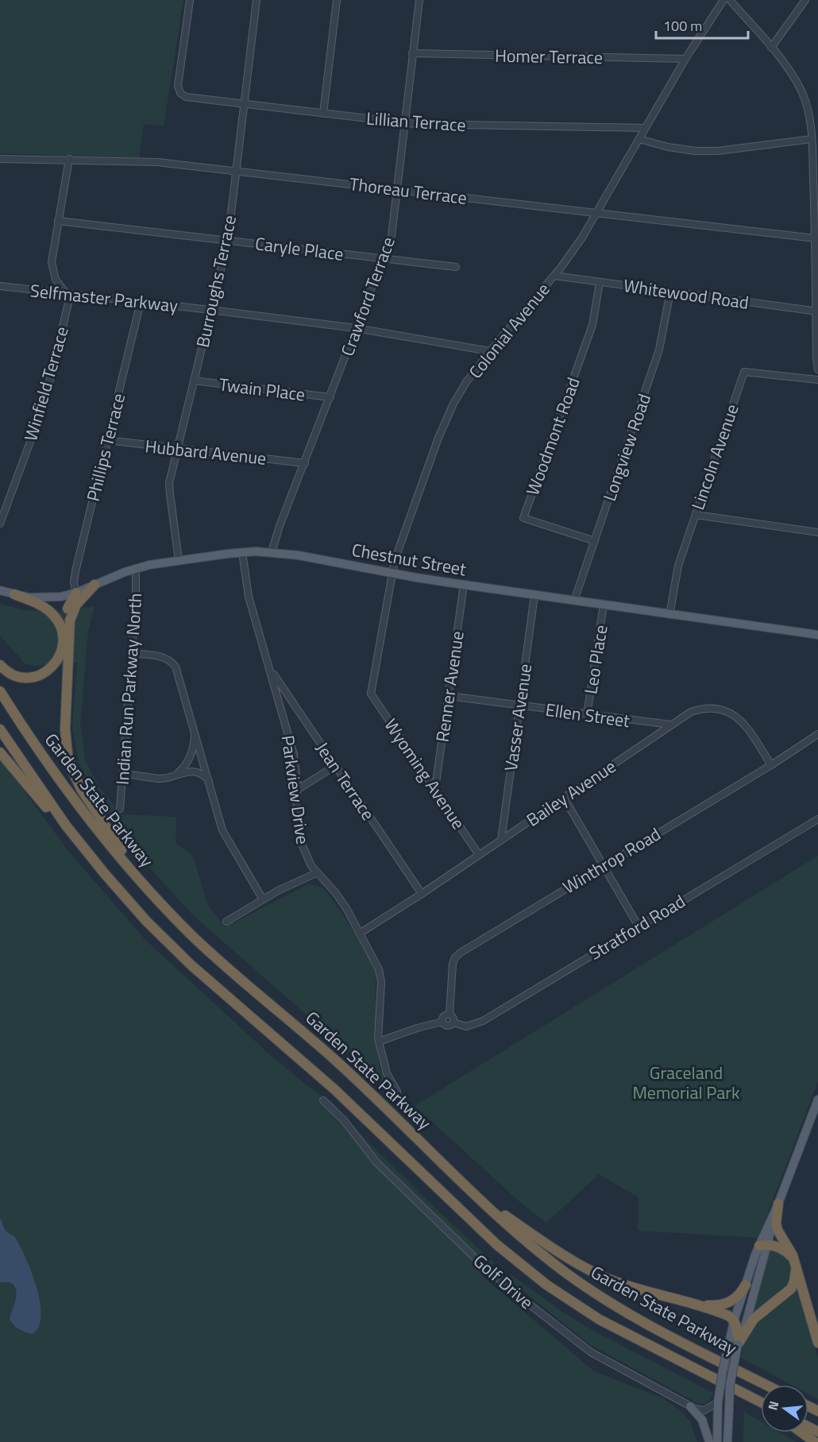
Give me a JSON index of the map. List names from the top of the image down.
{
  "streets": {
    "highway": ["Garden State Parkway"],
    "main road": ["Chestnut Street"],
    "street": [
      "Homer Terrace",
      "Lillian Terrace",
      "Thoreau Terrace",
      "Caryle Place",
      "Burroughs Terrace",
      "Whitewood Road",
      "Crawford Terrace",
      "Selfmaster Parkway",
      "Colonial Avenue",
      "Winfield Terrace",
      "Twain Place",
      "Woodmont Road",
      "Phillips Terrace",
      "Longview Road",
      "Hubbard Avenue",
      "Lincoln Avenue",
      "Leo Place",
      "Renner Avenue",
      "Indian Run Parkway North",
      "Ellen Street",
      "Vasser Avenue",
      "Wyoming Avenue",
      "Jean Terrace",
      "Parkview Drive",
      "Bailey Avenue",
      "Winthrop Road",
      "Stratford Road",
      "Golf Drive"
    ]
  },
  "crossings": [
    ["Homer Terrace", "Crawford Terrace"],
    ["Homer Terrace", "Colonial Avenue"],
    ["Lillian Terrace", "Burroughs Terrace"],
    ["Lillian Terrace", "Crawford Terrace"],
    ["Lillian Terrace", "Colonial Avenue"],
    ["Thoreau Terrace", "Burroughs Terrace"],
    ["Thoreau Terrace", "Crawford Terrace"],
    ["Thoreau Terrace", "Colonial Avenue"],
    ["Caryle Place", "Burroughs Terrace"],
    ["Caryle Place", "Crawford Terrace"],
    ["Burroughs Terrace", "Selfmaster Parkway"],
    ["Burroughs Terrace", "Twain Place"],
    ["Burroughs Terrace", "Hubbard Avenue"],
    ["Burroughs Terrace", "Chestnut Street"],
    ["Whitewood Road", "Colonial Avenue"],
    ["Whitewood Road", "Woodmont Road"],
    ["Whitewood Road", "Longview Road"],
    ["Crawford Terrace", "Selfmaster Parkway"],
    ["Crawford Terrace", "Twain Place"],
    ["Crawford Terrace", "Hubbard Avenue"],
    ["Crawford Terrace", "Chestnut Street"],
    ["Selfmaster Parkway", "Colonial Avenue"],
    ["Selfmaster Parkway", "Winfield Terrace"],
    ["Selfmaster Parkway", "Phillips Terrace"],
    ["Colonial Avenue", "Chestnut Street"],
    ["Colonial Avenue", "Wyoming Avenue"],
    ["Woodmont Road", "Longview Road"],
    ["Phillips Terrace", "Hubbard Avenue"],
    ["Phillips Terrace", "Chestnut Street"],
    ["Longview Road", "Chestnut Street"],
    ["Lincoln Avenue", "Chestnut Street"],
    ["Chestnut Street", "Leo Place"],
    ["Chestnut Street", "Renner Avenue"],
    ["Chestnut Street", "Indian Run Parkway North"],
    ["Chestnut Street", "Vasser Avenue"],
    ["Chestnut Street", "Parkview Drive"],
    ["Leo Place", "Ellen Street"],
    ["Renner Avenue", "Ellen Street"],
    ["Renner Avenue", "Wyoming Avenue"],
    ["Ellen Street", "Vasser Avenue"],
    ["Ellen Street", "Bailey Avenue"],
    ["Vasser Avenue", "Bailey Avenue"],
    ["Wyoming Avenue", "Bailey Avenue"],
    ["Jean Terrace", "Parkview Drive"],
    ["Jean Terrace", "Bailey Avenue"],
    ["Parkview Drive", "Bailey Avenue"],
    ["Bailey Avenue", "Winthrop Road"],
    ["Winthrop Road", "Stratford Road"]
  ],
  "parks": ["Graceland Memorial Park"],
  "scale_bar": "100 m",
  "north": "left"
}
